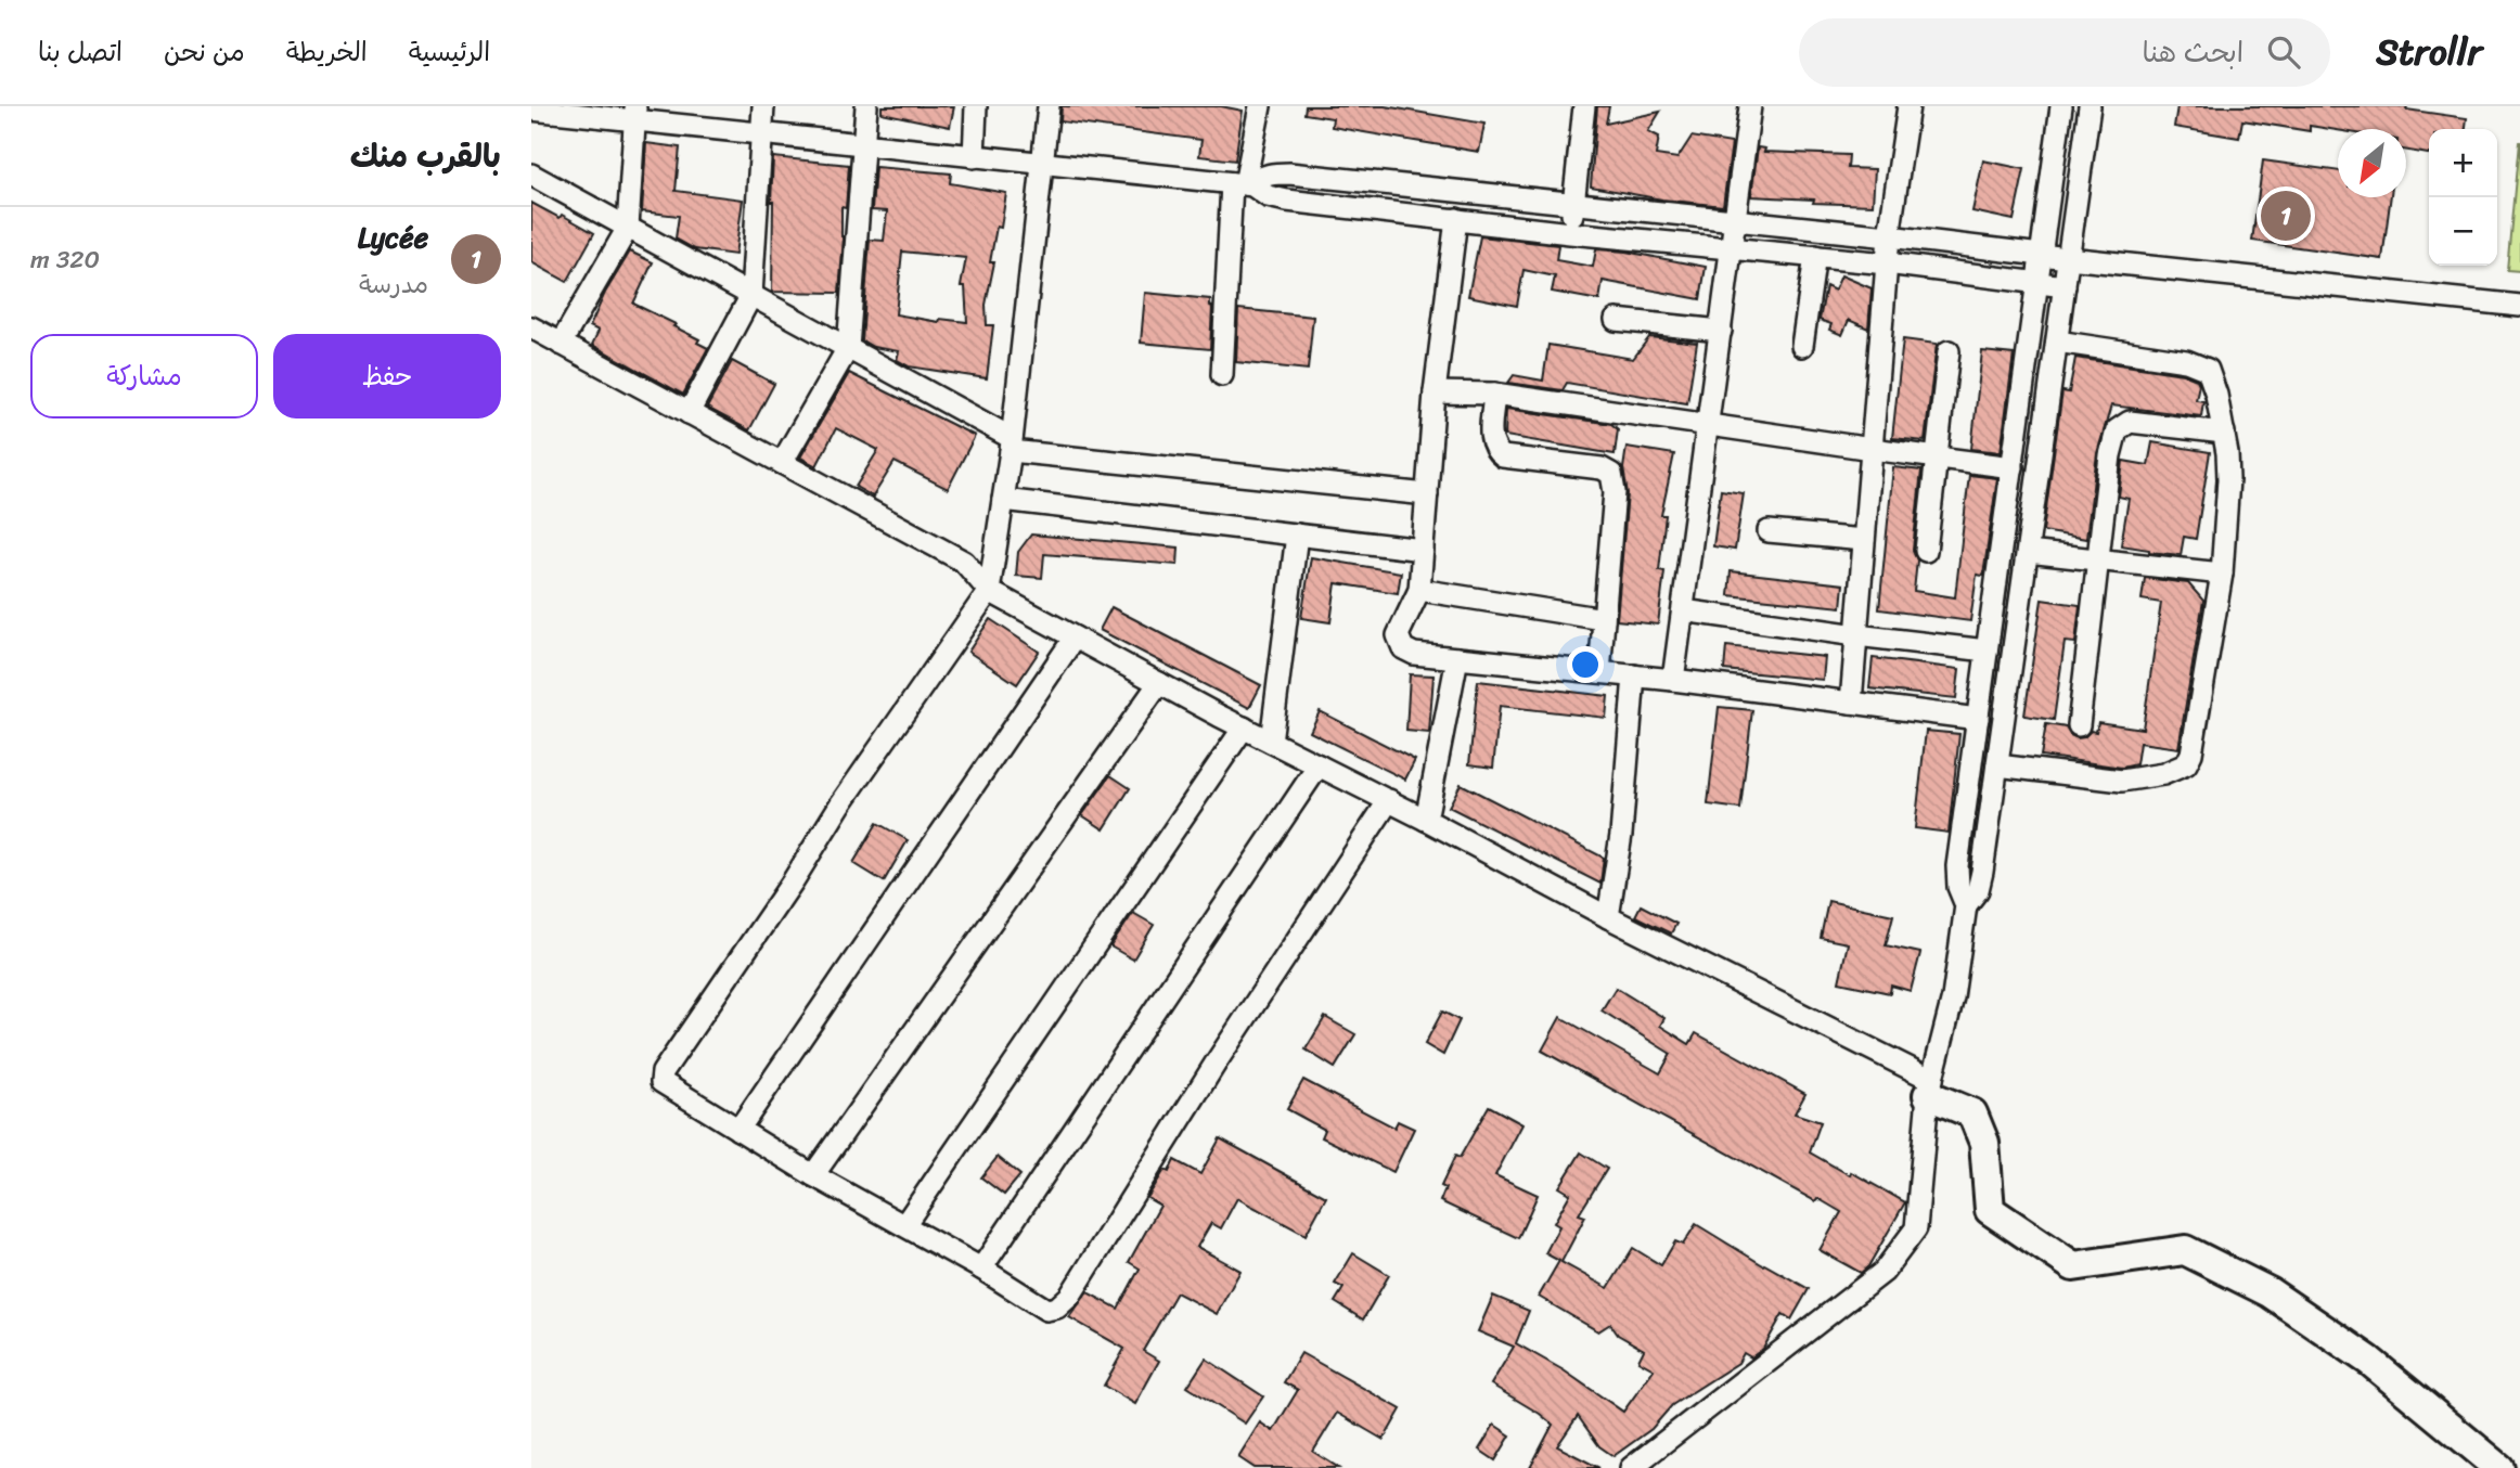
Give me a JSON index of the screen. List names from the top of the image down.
{
  "north": "bottom left",
  "page": {
    "header": "Strollr",
    "search": "ابحث هنا",
    "nav": [
      "الرئيسية",
      "الخريطة",
      "من نحن",
      "اتصل بنا"
    ],
    "heading": "بالقرب منك",
    "map_buttons": ["+", "−"],
    "pins": "1",
    "list": [
      {
        "mark": "1",
        "name": "Lycée",
        "note": "مدرسة",
        "value": "320 m"
      }
    ],
    "buttons": ["حفظ", "مشاركة"]
  }
}
